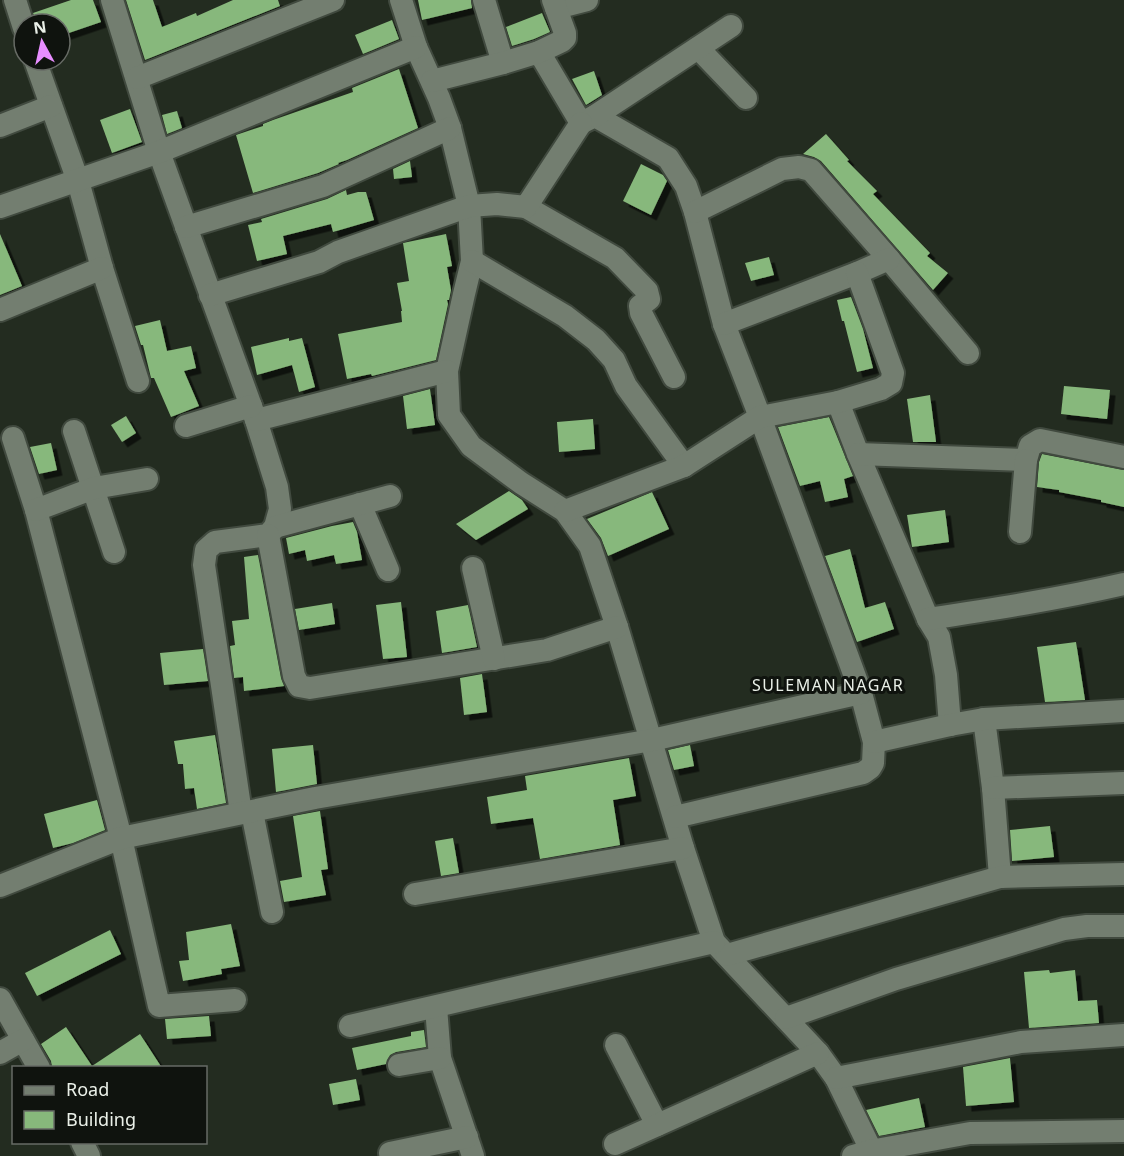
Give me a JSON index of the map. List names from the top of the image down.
{
  "districts": ["SULEMAN NAGAR"],
  "legend": ["Road", "Building"],
  "north": "top"
}
